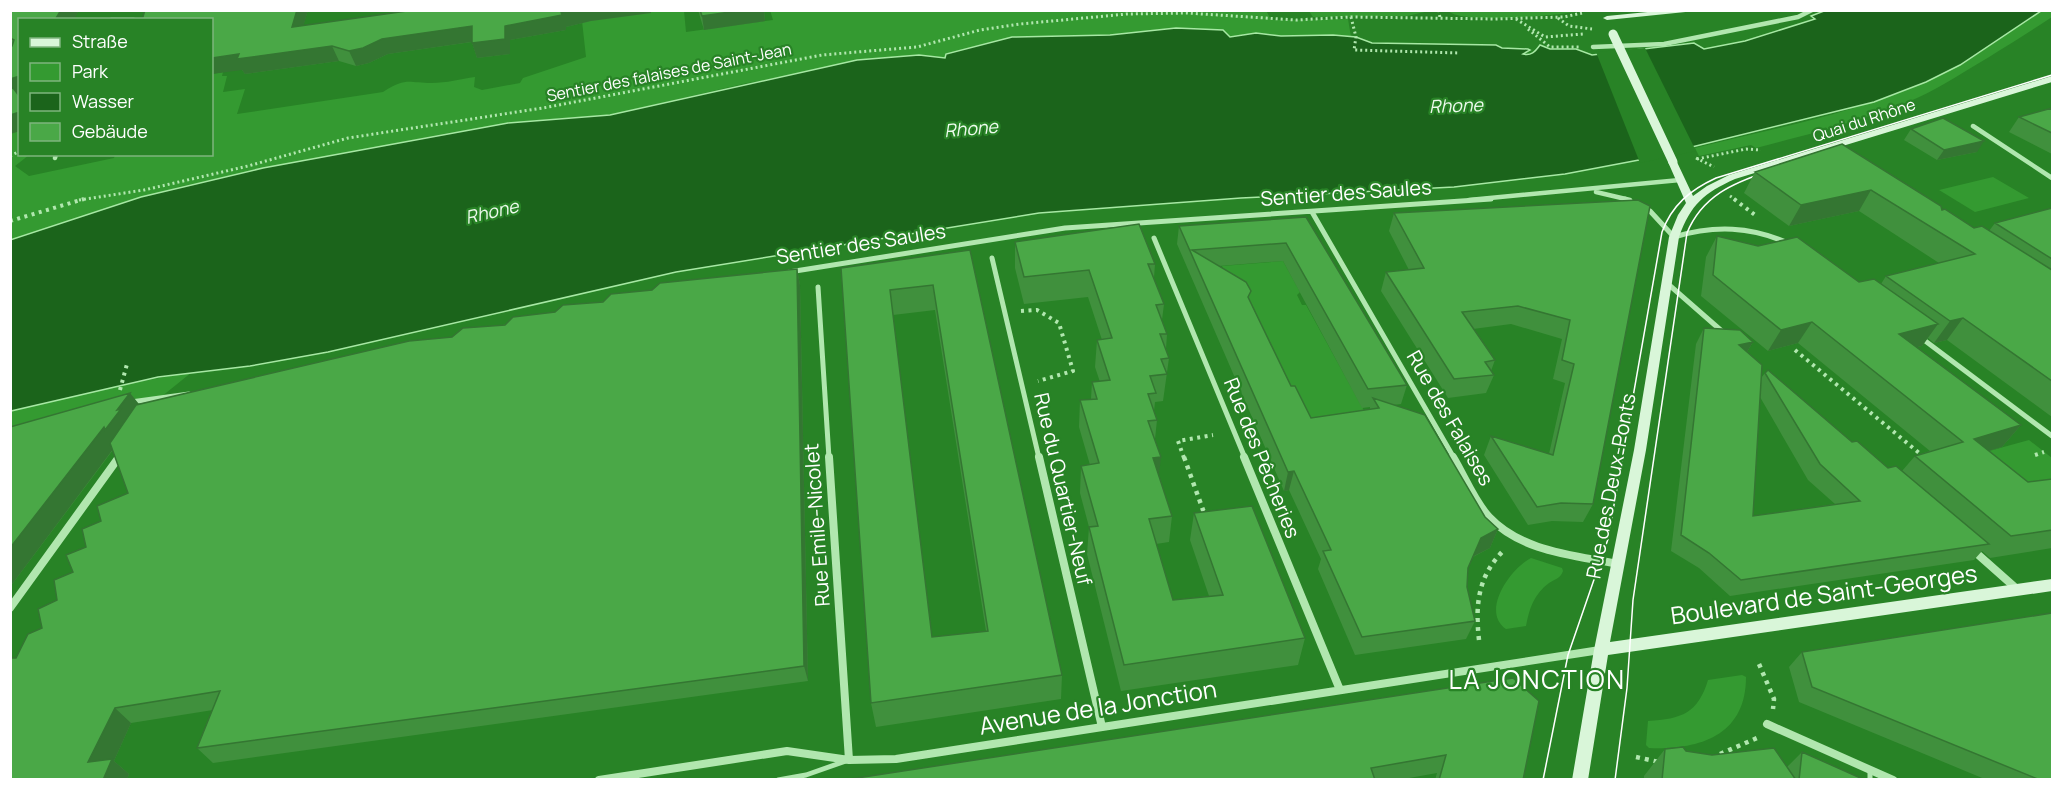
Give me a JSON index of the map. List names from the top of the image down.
{
  "streets": {
    "main road": ["Quai du Rhône", "Rue des Deux-Ponts", "Boulevard de Saint-Georges"],
    "street": [
      "Sentier des Saules",
      "Rue des Falaises",
      "Rue des Pêcheries",
      "Rue du Quartier-Neuf",
      "Rue Emile-Nicolet",
      "Avenue de la Jonction"
    ],
    "path": ["Sentier des falaises de Saint-Jean"]
  },
  "crossings": [
    ["Quai du Rhône", "Rue des Deux-Ponts"],
    ["Sentier des Saules", "Rue des Falaises"],
    ["Sentier des Saules", "Rue des Deux-Ponts"],
    ["Rue des Falaises", "Rue des Deux-Ponts"],
    ["Rue des Pêcheries", "Avenue de la Jonction"],
    ["Rue des Deux-Ponts", "Boulevard de Saint-Georges"],
    ["Rue des Deux-Ponts", "Avenue de la Jonction"],
    ["Rue du Quartier-Neuf", "Avenue de la Jonction"],
    ["Rue Emile-Nicolet", "Avenue de la Jonction"],
    ["Boulevard de Saint-Georges", "Avenue de la Jonction"]
  ],
  "districts": ["LA JONCTION"],
  "water": ["Rhone"],
  "legend": [
    "Straße",
    "Park",
    "Wasser",
    "Gebäude"
  ]
}
